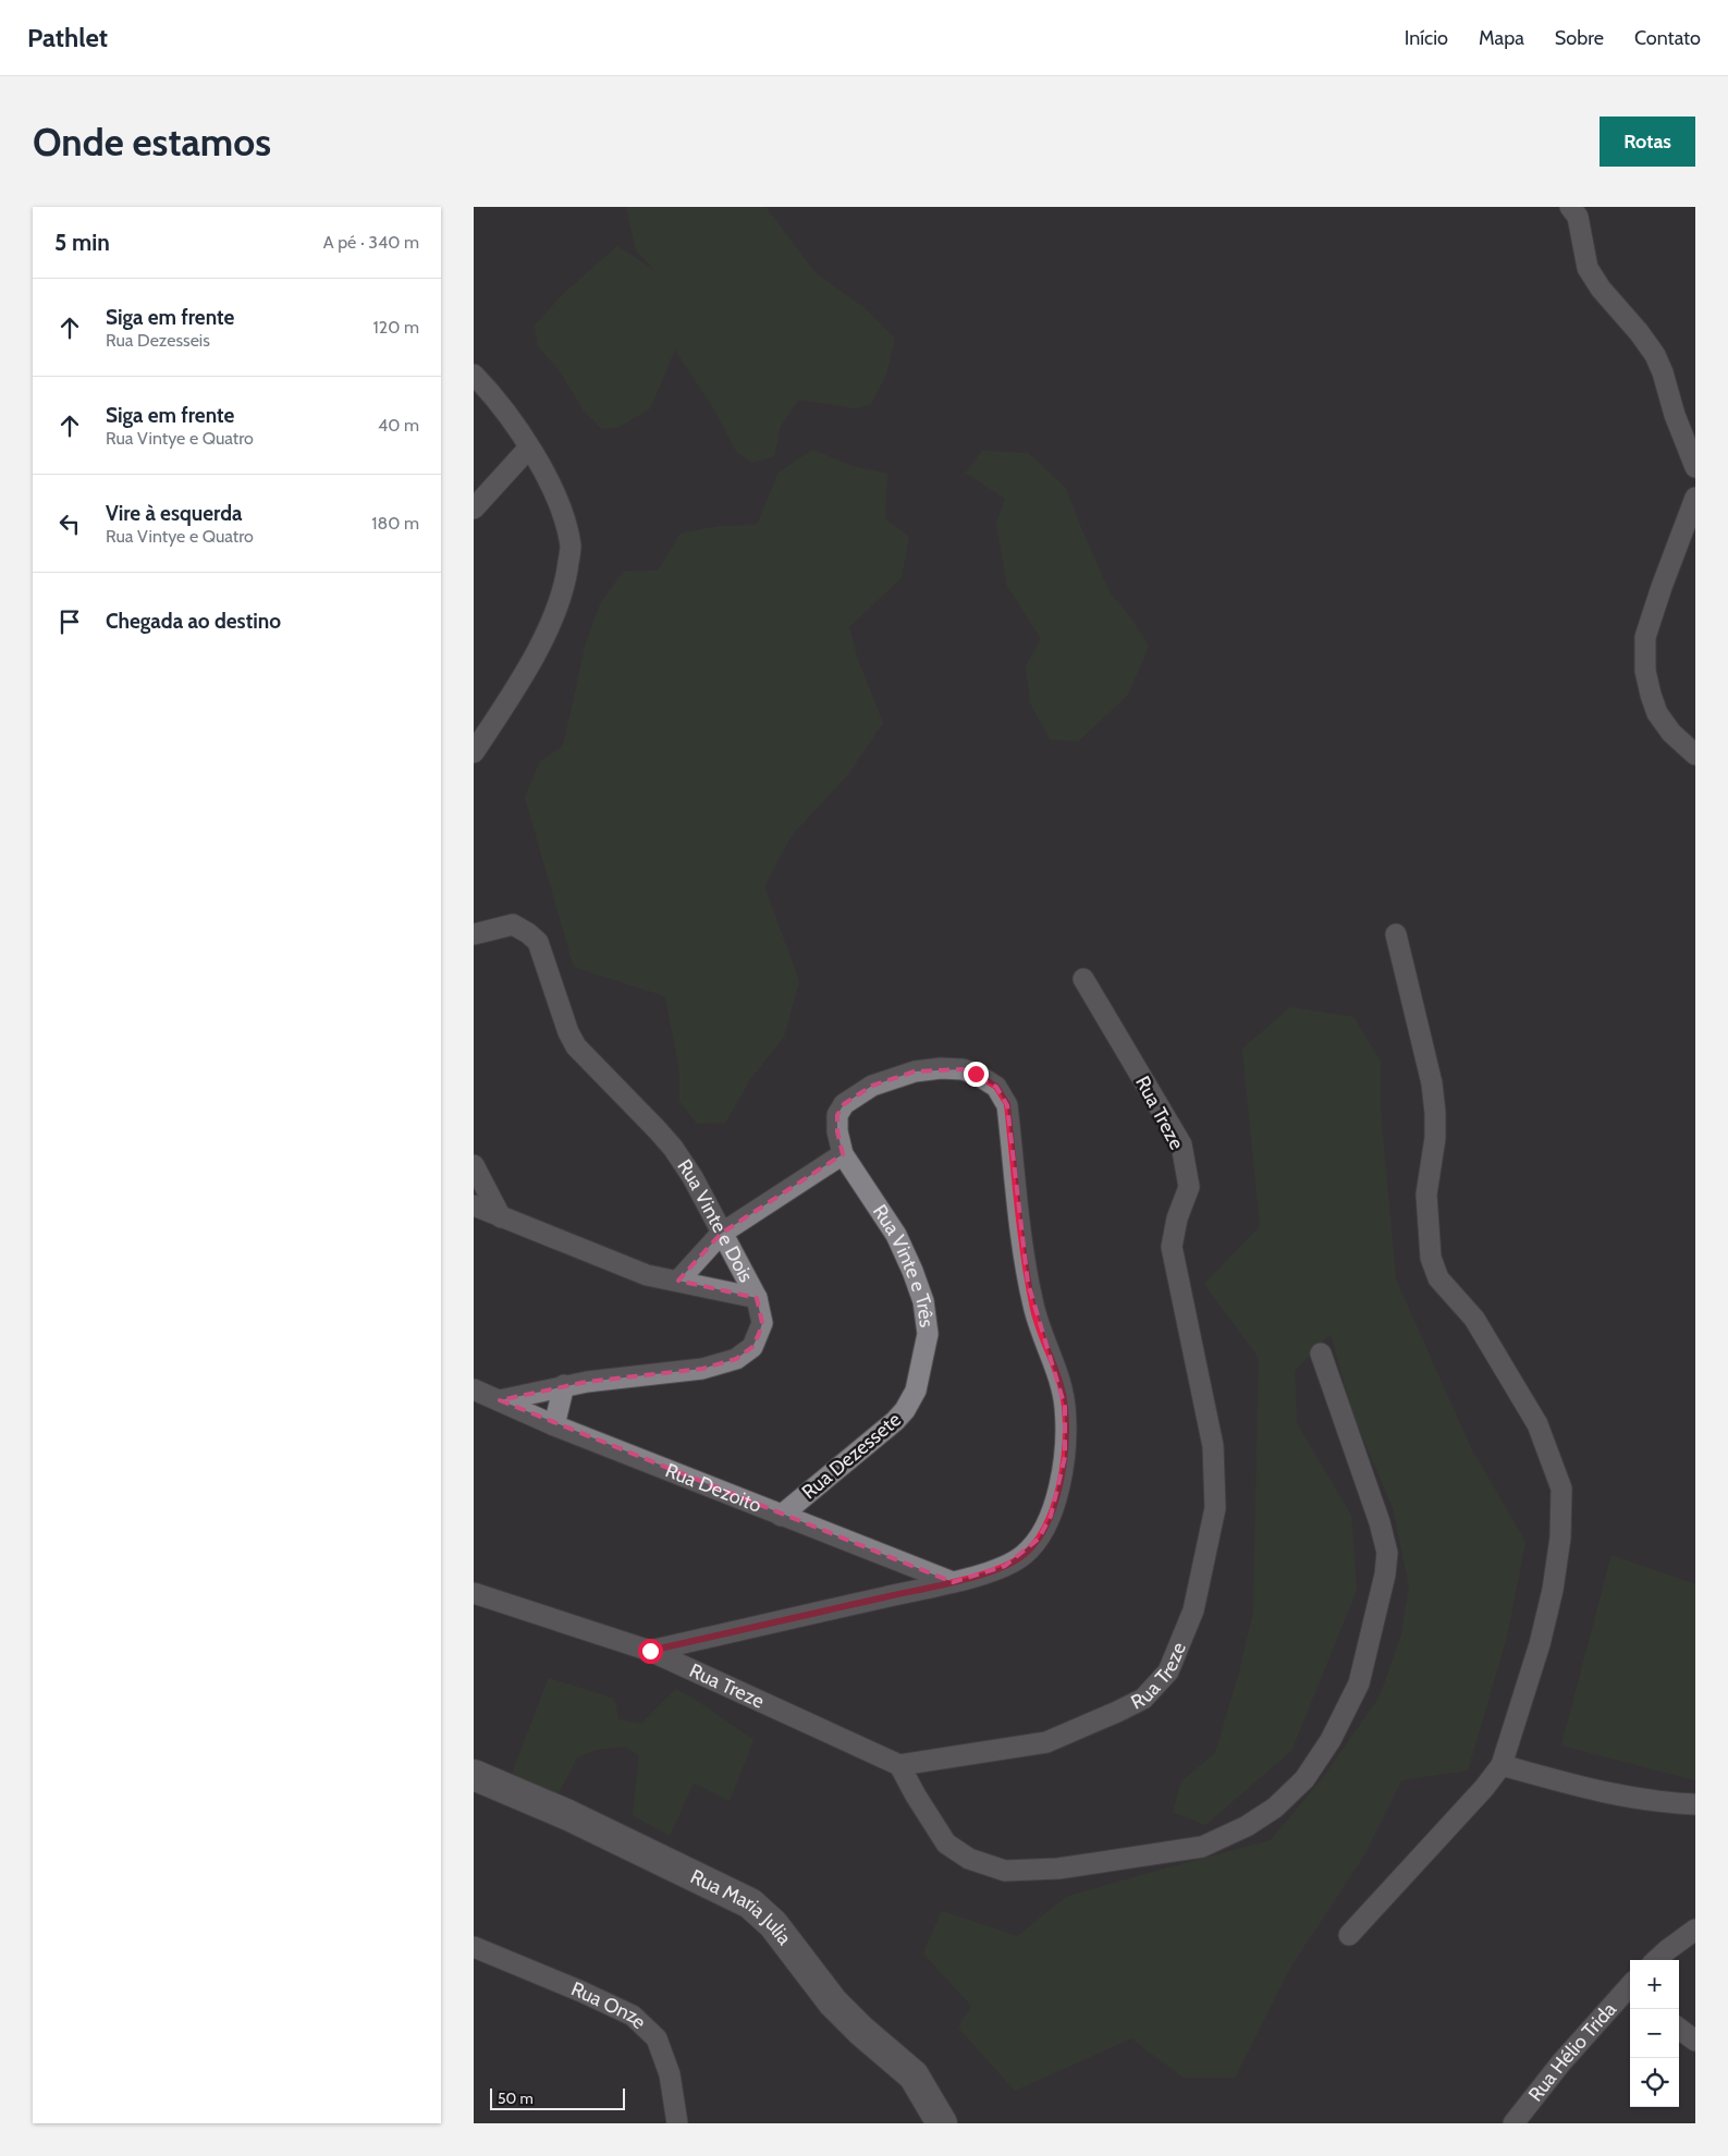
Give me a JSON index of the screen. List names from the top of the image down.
{
  "streets": {
    "street": [
      "Rua Treze",
      "Rua Vinte e Dois",
      "Rua Vinte e Três",
      "Rua Dezessete",
      "Rua Dezoito",
      "Rua Maria Julia",
      "Rua Onze",
      "Rua Hélio Trida"
    ]
  },
  "crossings": [
    ["Rua Vinte e Dois", "Rua Dezoito"],
    ["Rua Vinte e Três", "Rua Dezessete"],
    ["Rua Dezessete", "Rua Dezoito"]
  ],
  "scale_bar": "50 m",
  "page": {
    "header": "Pathlet",
    "nav": [
      "Início",
      "Mapa",
      "Sobre",
      "Contato"
    ],
    "buttons": "Rotas",
    "title": "Onde estamos",
    "heading": ["5 min", "A pé · 340 m"],
    "list": [
      ["Siga em frente", "Rua Dezesseis", "120 m"],
      ["Siga em frente", "Rua Vintye e Quatro", "40 m"],
      ["Vire à esquerda", "Rua Vintye e Quatro", "180 m"],
      "Chegada ao destino"
    ],
    "map_buttons": ["+", "−"],
    "scale": "50 m"
  }
}
